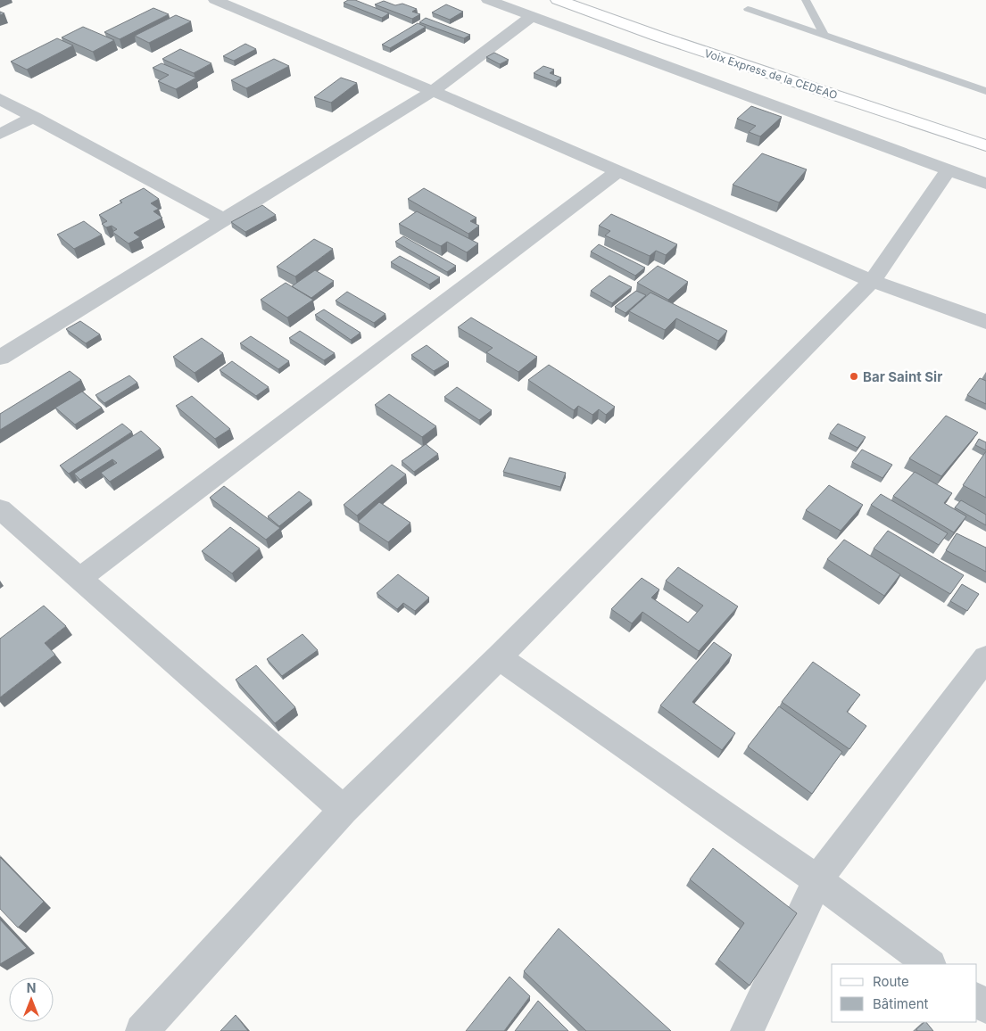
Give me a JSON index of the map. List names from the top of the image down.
{
  "streets": {
    "main road": ["Voix Express de la CEDEAO"]
  },
  "places": ["Bar Saint Sir"],
  "legend": ["Route", "Bâtiment"],
  "north": "top"
}
